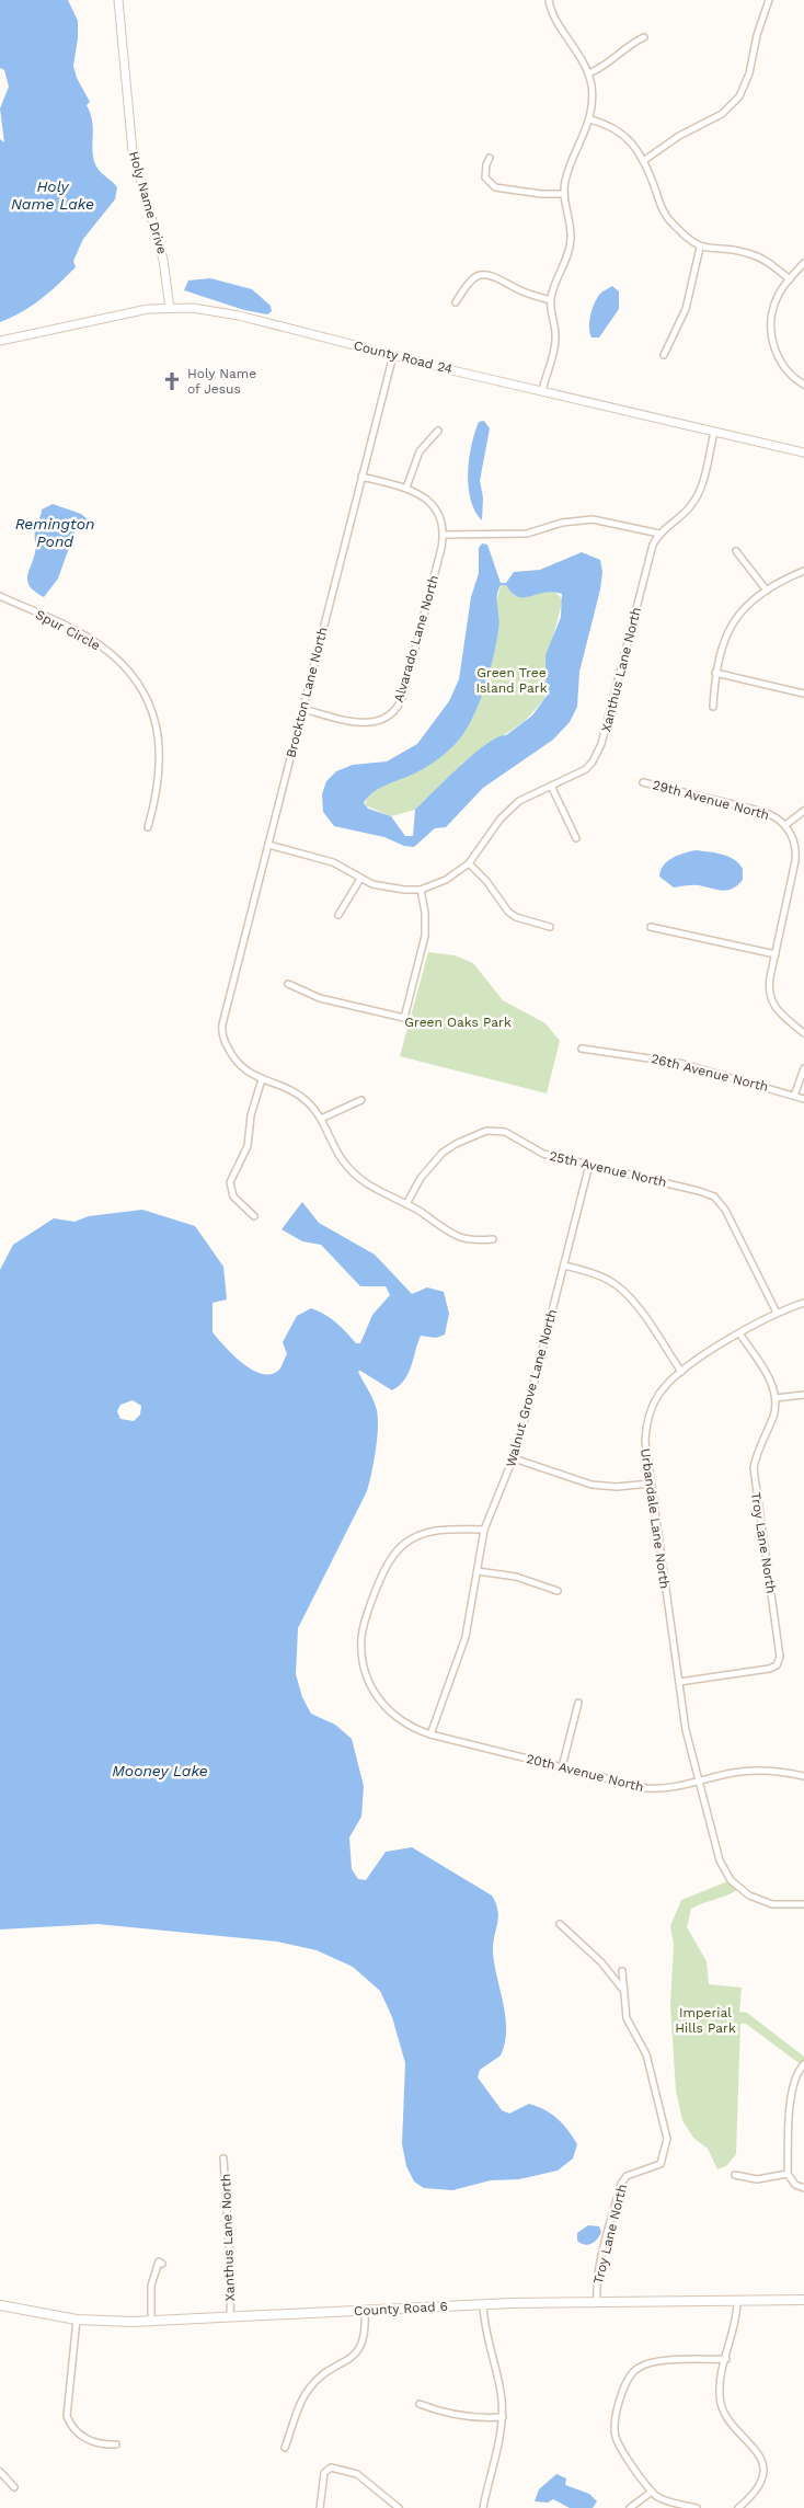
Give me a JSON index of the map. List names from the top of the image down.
{
  "streets": {
    "main road": ["County Road 6"],
    "street": [
      "Holy Name Drive",
      "County Road 24",
      "Spur Circle",
      "Alvarado Lane North",
      "Xanthus Lane North",
      "Brockton Lane North",
      "29th Avenue North",
      "26th Avenue North",
      "25th Avenue North",
      "Walnut Grove Lane North",
      "Urbandale Lane North",
      "Troy Lane North",
      "20th Avenue North"
    ]
  },
  "crossings": [
    ["Holy Name Drive", "County Road 24"],
    ["County Road 24", "Xanthus Lane North"],
    ["County Road 24", "Brockton Lane North"],
    ["Alvarado Lane North", "Brockton Lane North"],
    ["Xanthus Lane North", "County Road 6"],
    ["25th Avenue North", "Walnut Grove Lane North"],
    ["25th Avenue North", "Urbandale Lane North"],
    ["Walnut Grove Lane North", "20th Avenue North"],
    ["Urbandale Lane North", "Troy Lane North"],
    ["Urbandale Lane North", "20th Avenue North"],
    ["Troy Lane North", "County Road 6"]
  ],
  "water": ["Holy Name Lake", "Remington Pond", "Mooney Lake"],
  "parks": ["Green Tree Island Park", "Green Oaks Park", "Imperial Hills Park"],
  "places": {
    "church": ["Holy Name of Jesus"]
  }
}
